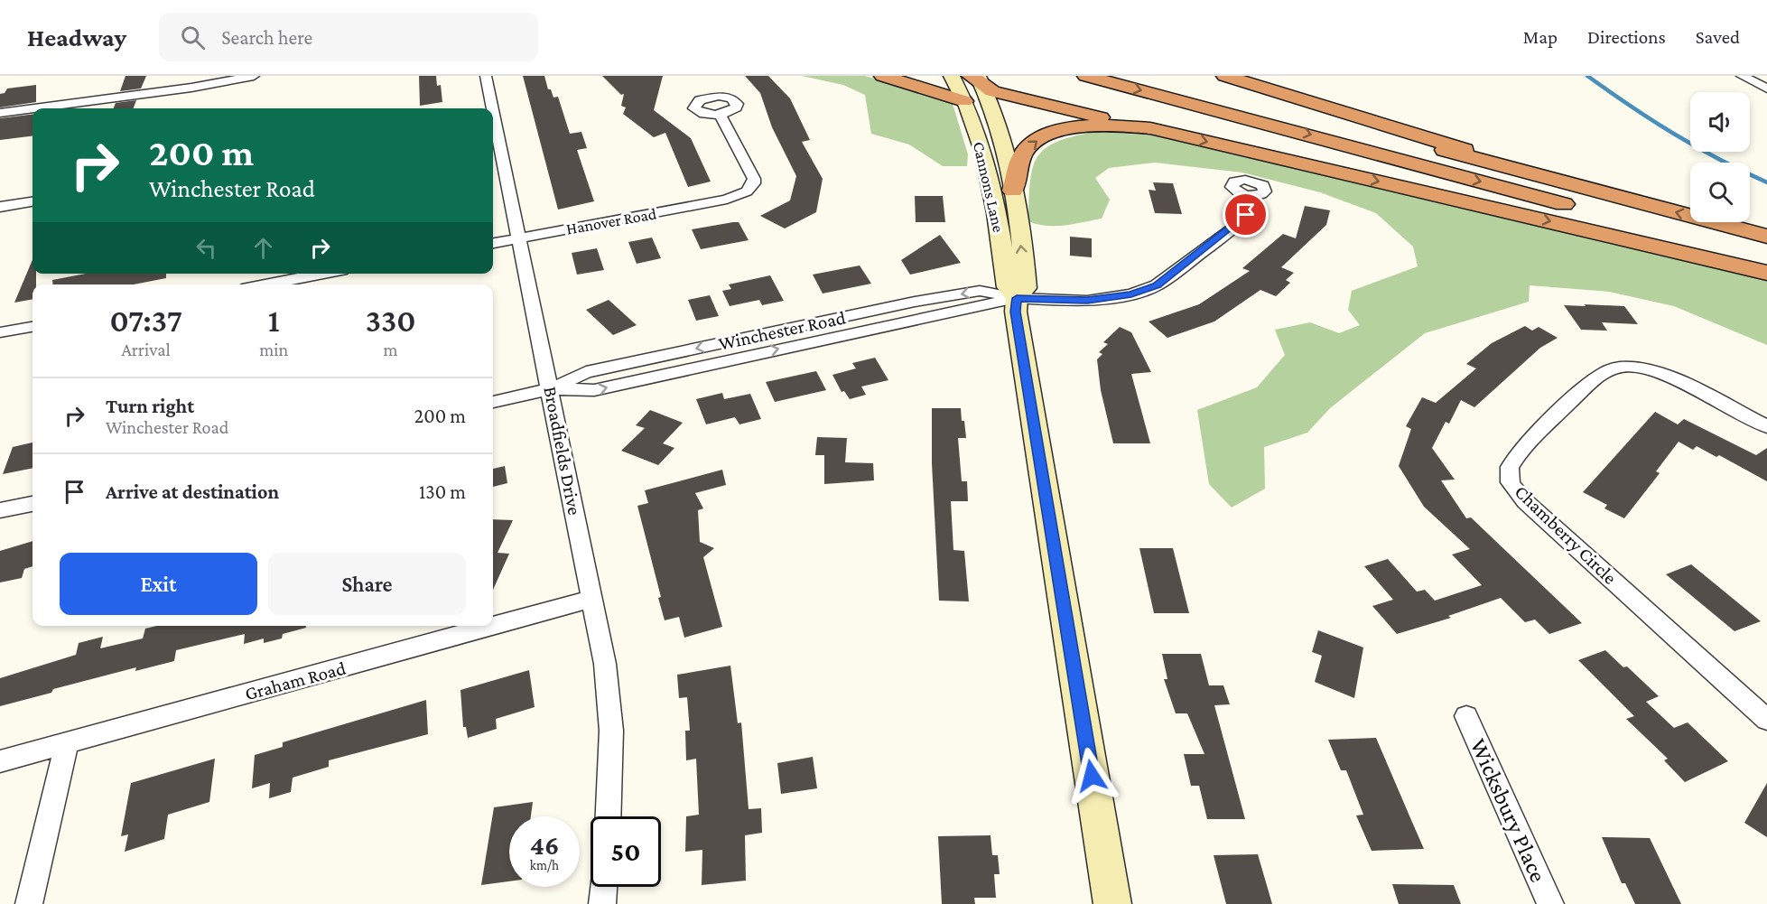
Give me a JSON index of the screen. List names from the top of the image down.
{
  "streets": {
    "main road": ["Cannons Lane"],
    "street": [
      "Hanover Road",
      "Winchester Road",
      "Broadfields Drive",
      "Chamberry Circle",
      "Graham Road",
      "Wicksbury Place"
    ]
  },
  "crossings": [
    ["Cannons Lane", "Winchester Road"],
    ["Hanover Road", "Broadfields Drive"],
    ["Winchester Road", "Broadfields Drive"],
    ["Broadfields Drive", "Graham Road"]
  ],
  "page": {
    "header": "Headway",
    "search": "Search here",
    "nav": ["Map", "Directions", "Saved"],
    "turn": ["200 m", "Winchester Road"],
    "eta": [
      "07:37",
      "Arrival",
      "1",
      "min",
      "330",
      "m"
    ],
    "list": [
      {
        "name": "Turn right",
        "note": "Winchester Road",
        "value": "200 m"
      },
      {
        "name": "Arrive at destination",
        "value": "130 m"
      }
    ],
    "buttons": ["Exit", "Share"],
    "speed": "46 km/h",
    "limit": "50"
  }
}
